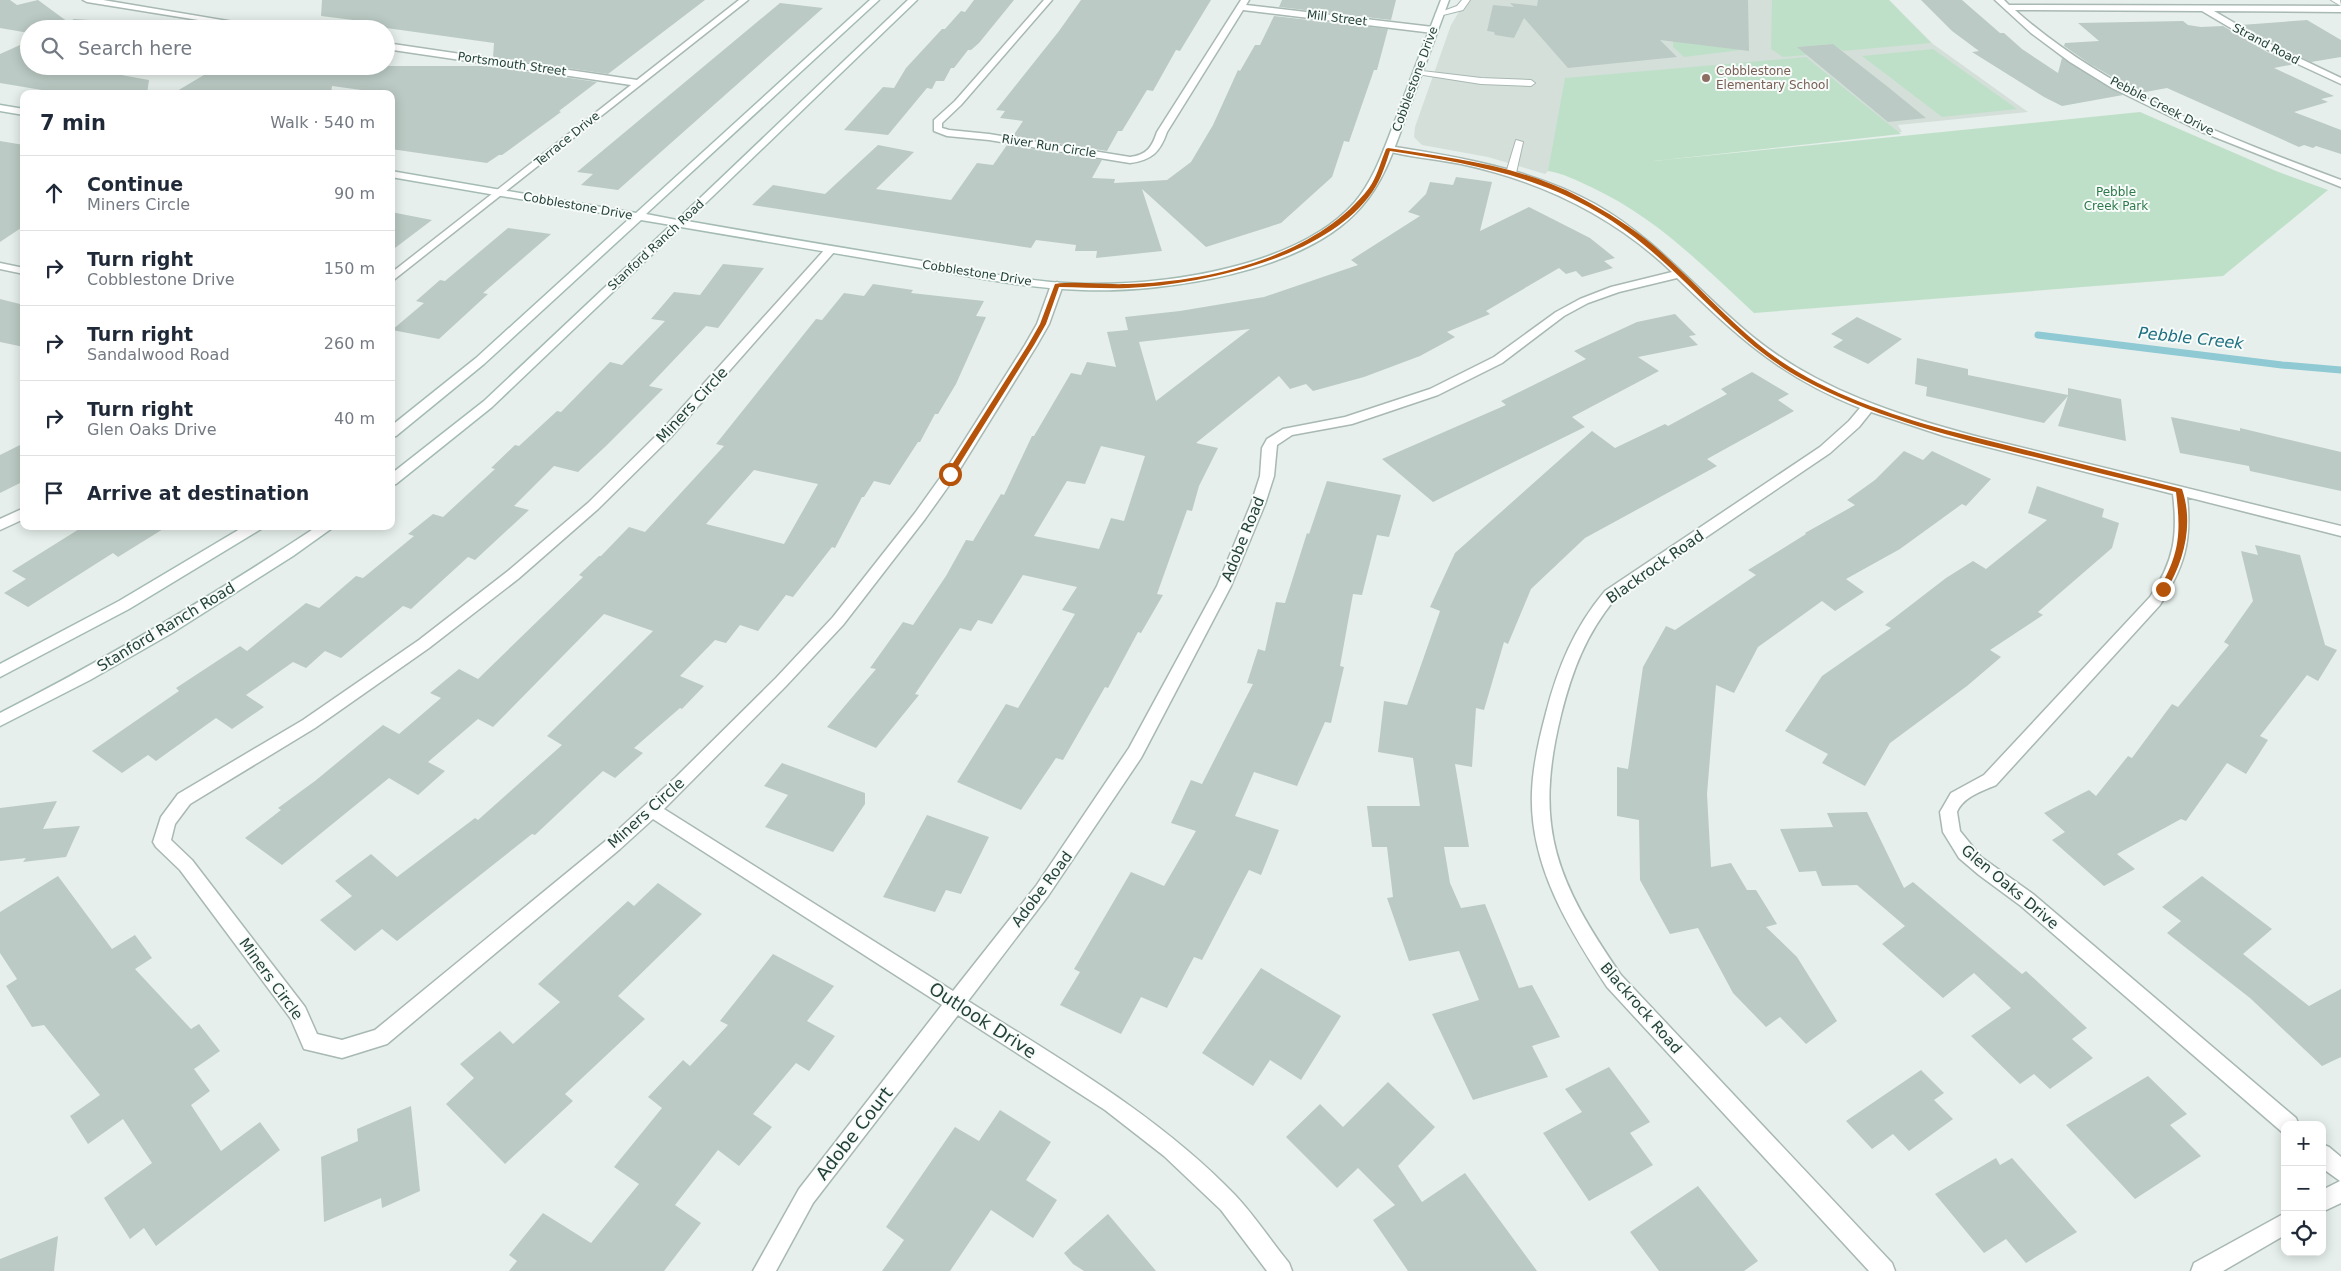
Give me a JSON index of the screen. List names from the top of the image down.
{
  "streets": {
    "street": [
      "Mill Street",
      "Strand Road",
      "Portsmouth Street",
      "Cobblestone Drive",
      "Pebble Creek Drive",
      "Terrace Drive",
      "River Run Circle",
      "Stanford Ranch Road",
      "Miners Circle",
      "Adobe Road",
      "Blackrock Road",
      "Glen Oaks Drive",
      "Outlook Drive",
      "Adobe Court"
    ]
  },
  "crossings": [
    ["Mill Street", "Cobblestone Drive"],
    ["Mill Street", "River Run Circle"],
    ["Portsmouth Street", "Terrace Drive"],
    ["Cobblestone Drive", "Terrace Drive"],
    ["Cobblestone Drive", "Stanford Ranch Road"],
    ["Cobblestone Drive", "Miners Circle"],
    ["Miners Circle", "Outlook Drive"],
    ["Adobe Road", "Outlook Drive"],
    ["Adobe Road", "Adobe Court"],
    ["Outlook Drive", "Adobe Court"]
  ],
  "water": ["Pebble Creek"],
  "parks": ["Pebble Creek Park"],
  "places": ["Cobblestone Elementary School"],
  "page": {
    "search": "Search here",
    "heading": ["7 min", "Walk · 540 m"],
    "list": [
      ["Continue", "Miners Circle", "90 m"],
      ["Turn right", "Cobblestone Drive", "150 m"],
      ["Turn right", "Sandalwood Road", "260 m"],
      ["Turn right", "Glen Oaks Drive", "40 m"],
      "Arrive at destination"
    ],
    "map_buttons": ["+", "−"]
  }
}
